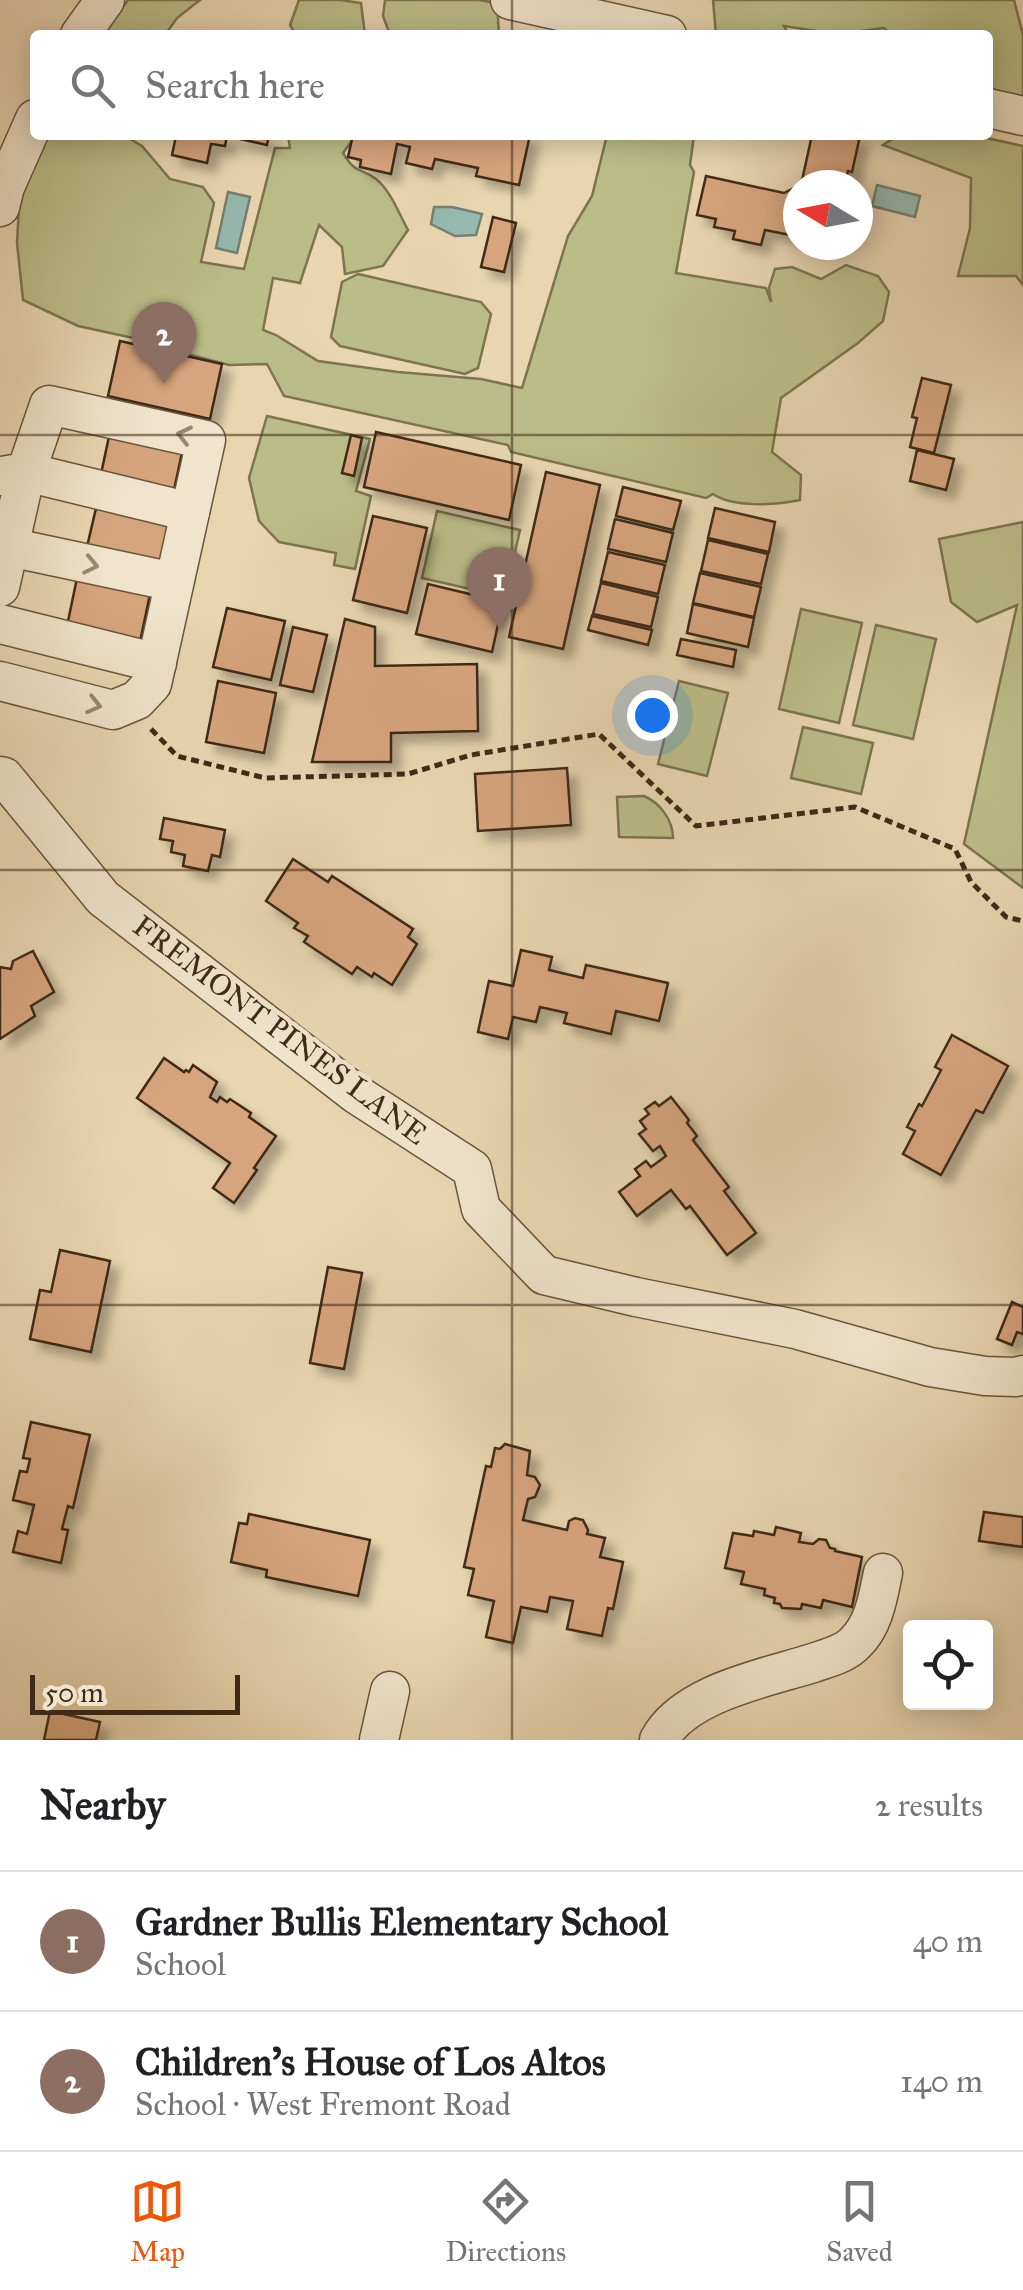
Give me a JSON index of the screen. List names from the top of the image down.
{
  "streets": {
    "street": ["FREMONT PINES LANE"]
  },
  "scale_bar": "50 m",
  "north": "left",
  "page": {
    "search": "Search here",
    "pins": ["2", "1"],
    "scale": "50 m",
    "heading": ["Nearby", "2 results"],
    "list": [
      {
        "mark": "1",
        "name": "Gardner Bullis Elementary School",
        "note": "School",
        "value": "40 m"
      },
      {
        "mark": "2",
        "name": "Children's House of Los Altos",
        "note": "School · West Fremont Road",
        "value": "140 m"
      }
    ],
    "nav": ["Map", "Directions", "Saved"]
  }
}
